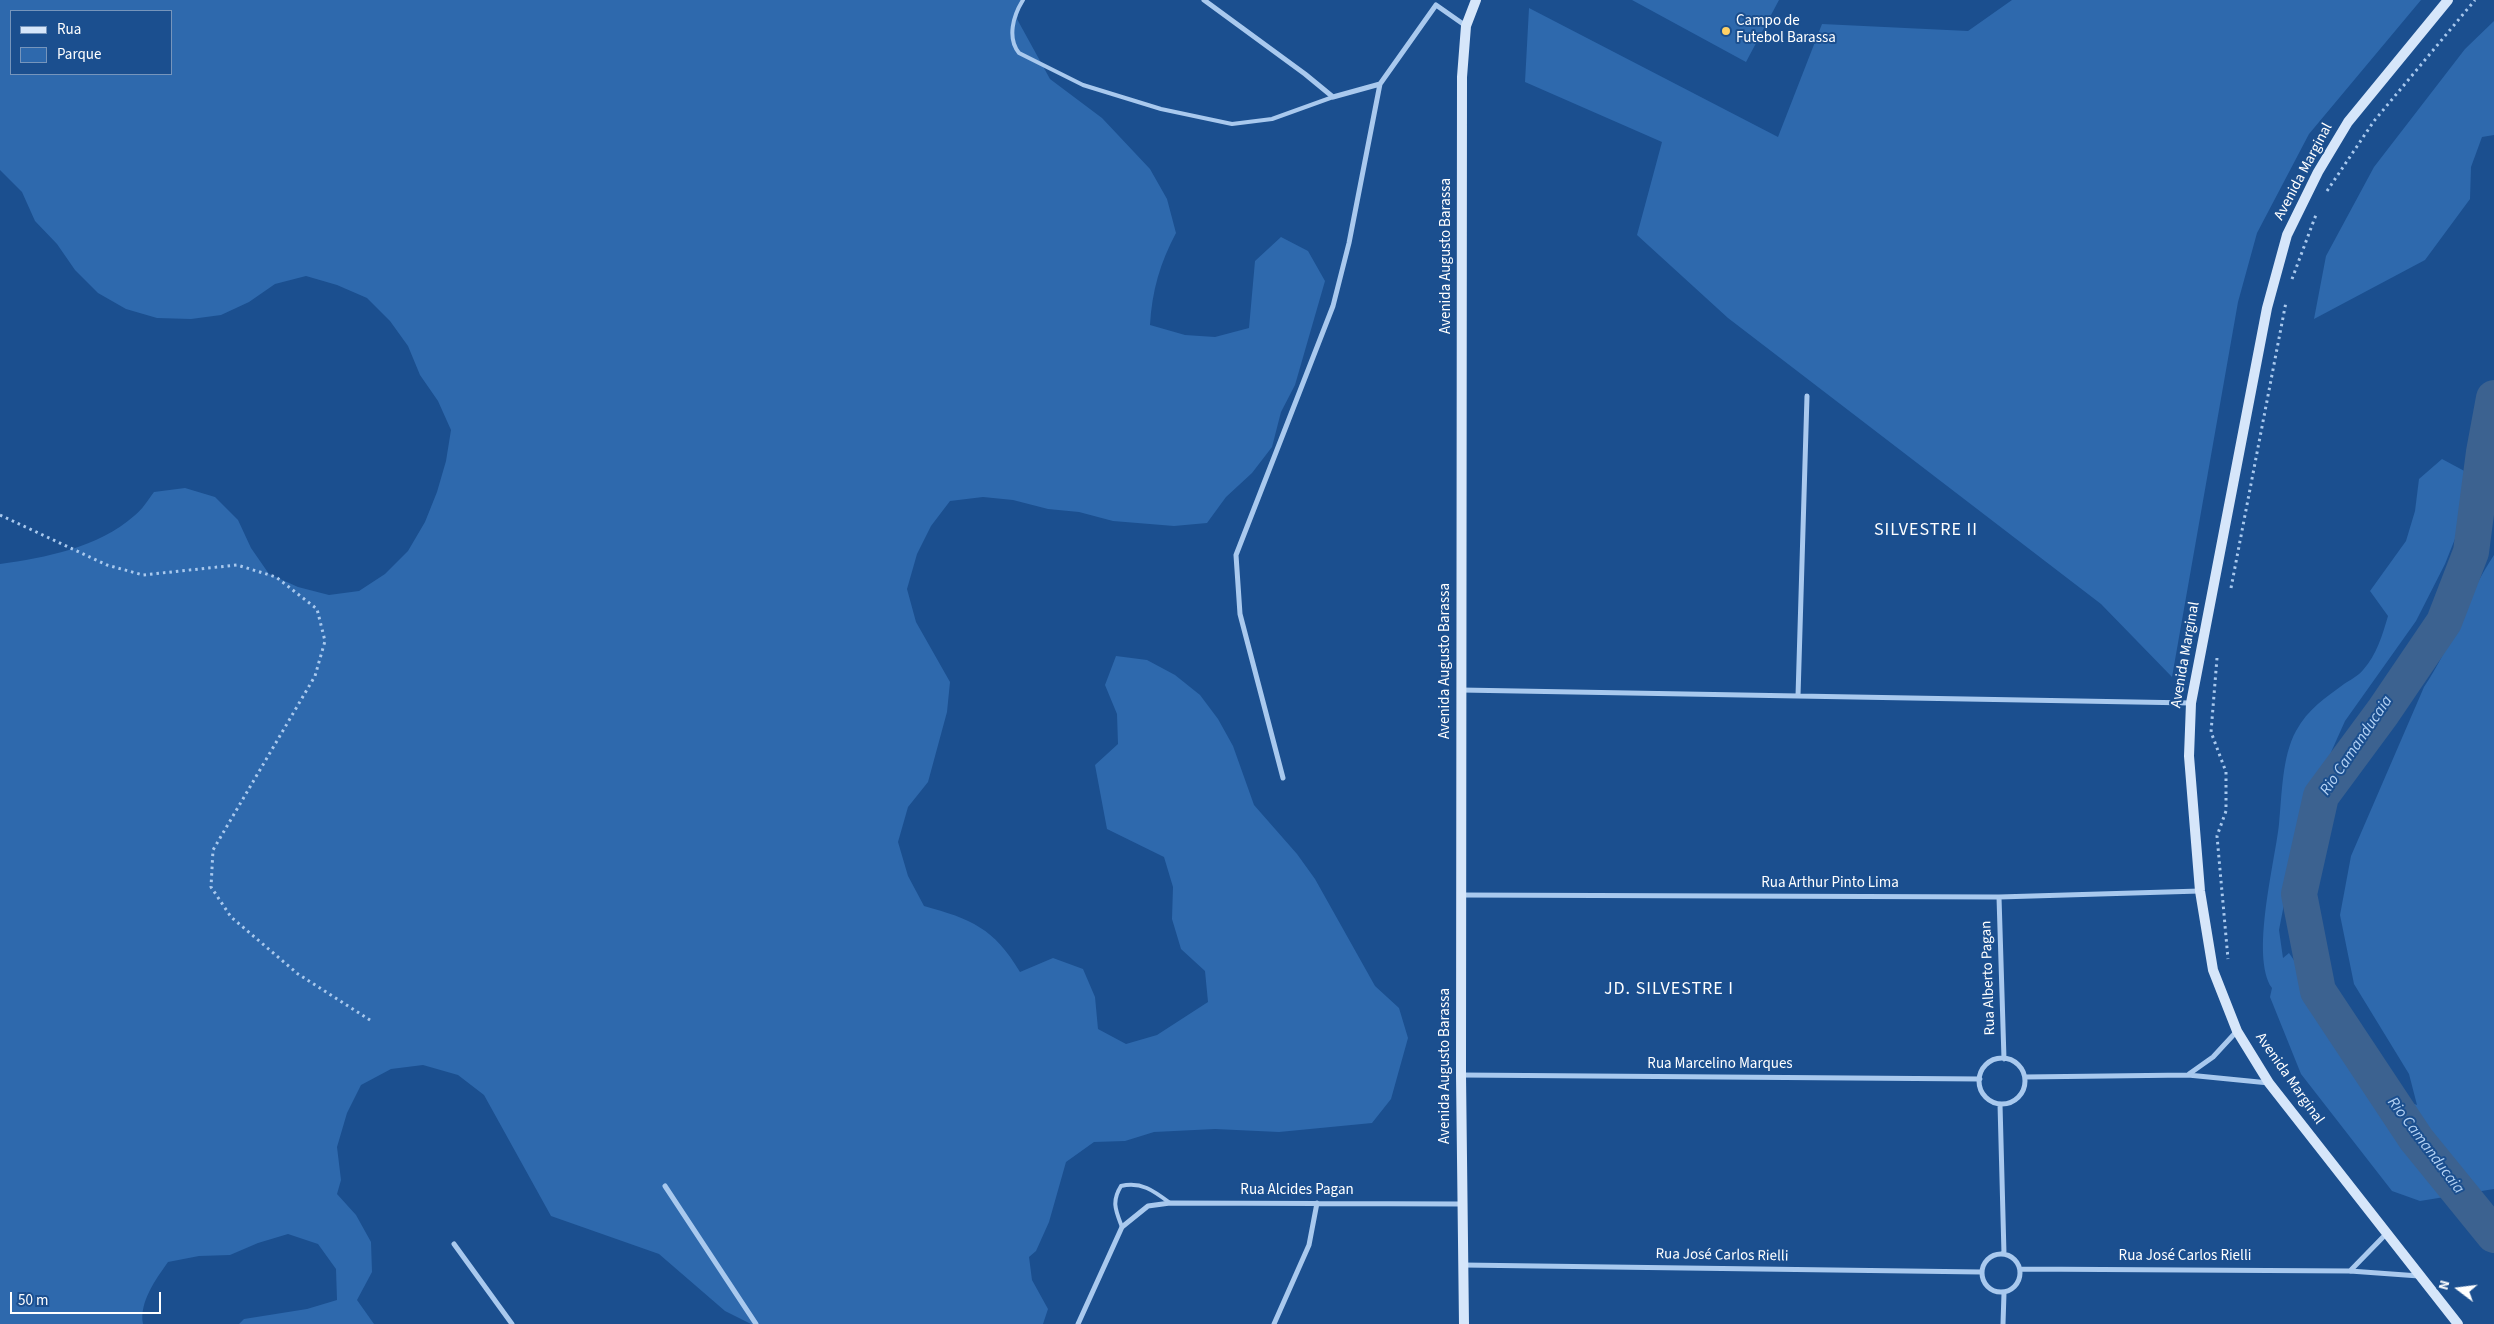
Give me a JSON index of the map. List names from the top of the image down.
{
  "streets": {
    "street": [
      "Avenida Marginal",
      "Avenida Augusto Barassa",
      "Rua Arthur Pinto Lima",
      "Rua Alberto Pagan",
      "Rua Marcelino Marques",
      "Rua Alcides Pagan",
      "Rua José Carlos Rielli"
    ]
  },
  "crossings": [
    ["Avenida Marginal", "Rua Arthur Pinto Lima"],
    ["Avenida Marginal", "Rua José Carlos Rielli"],
    ["Avenida Augusto Barassa", "Rua Arthur Pinto Lima"],
    ["Avenida Augusto Barassa", "Rua Marcelino Marques"],
    ["Avenida Augusto Barassa", "Rua Alcides Pagan"],
    ["Avenida Augusto Barassa", "Rua José Carlos Rielli"],
    ["Rua Arthur Pinto Lima", "Rua Alberto Pagan"],
    ["Rua Alberto Pagan", "Rua Marcelino Marques"]
  ],
  "districts": ["SILVESTRE II", "JD. SILVESTRE I"],
  "water": ["Rio Camanducaia"],
  "places": ["Campo de Futebol Barassa"],
  "legend": ["Rua", "Parque"],
  "scale_bar": "50 m",
  "north": "left"
}
